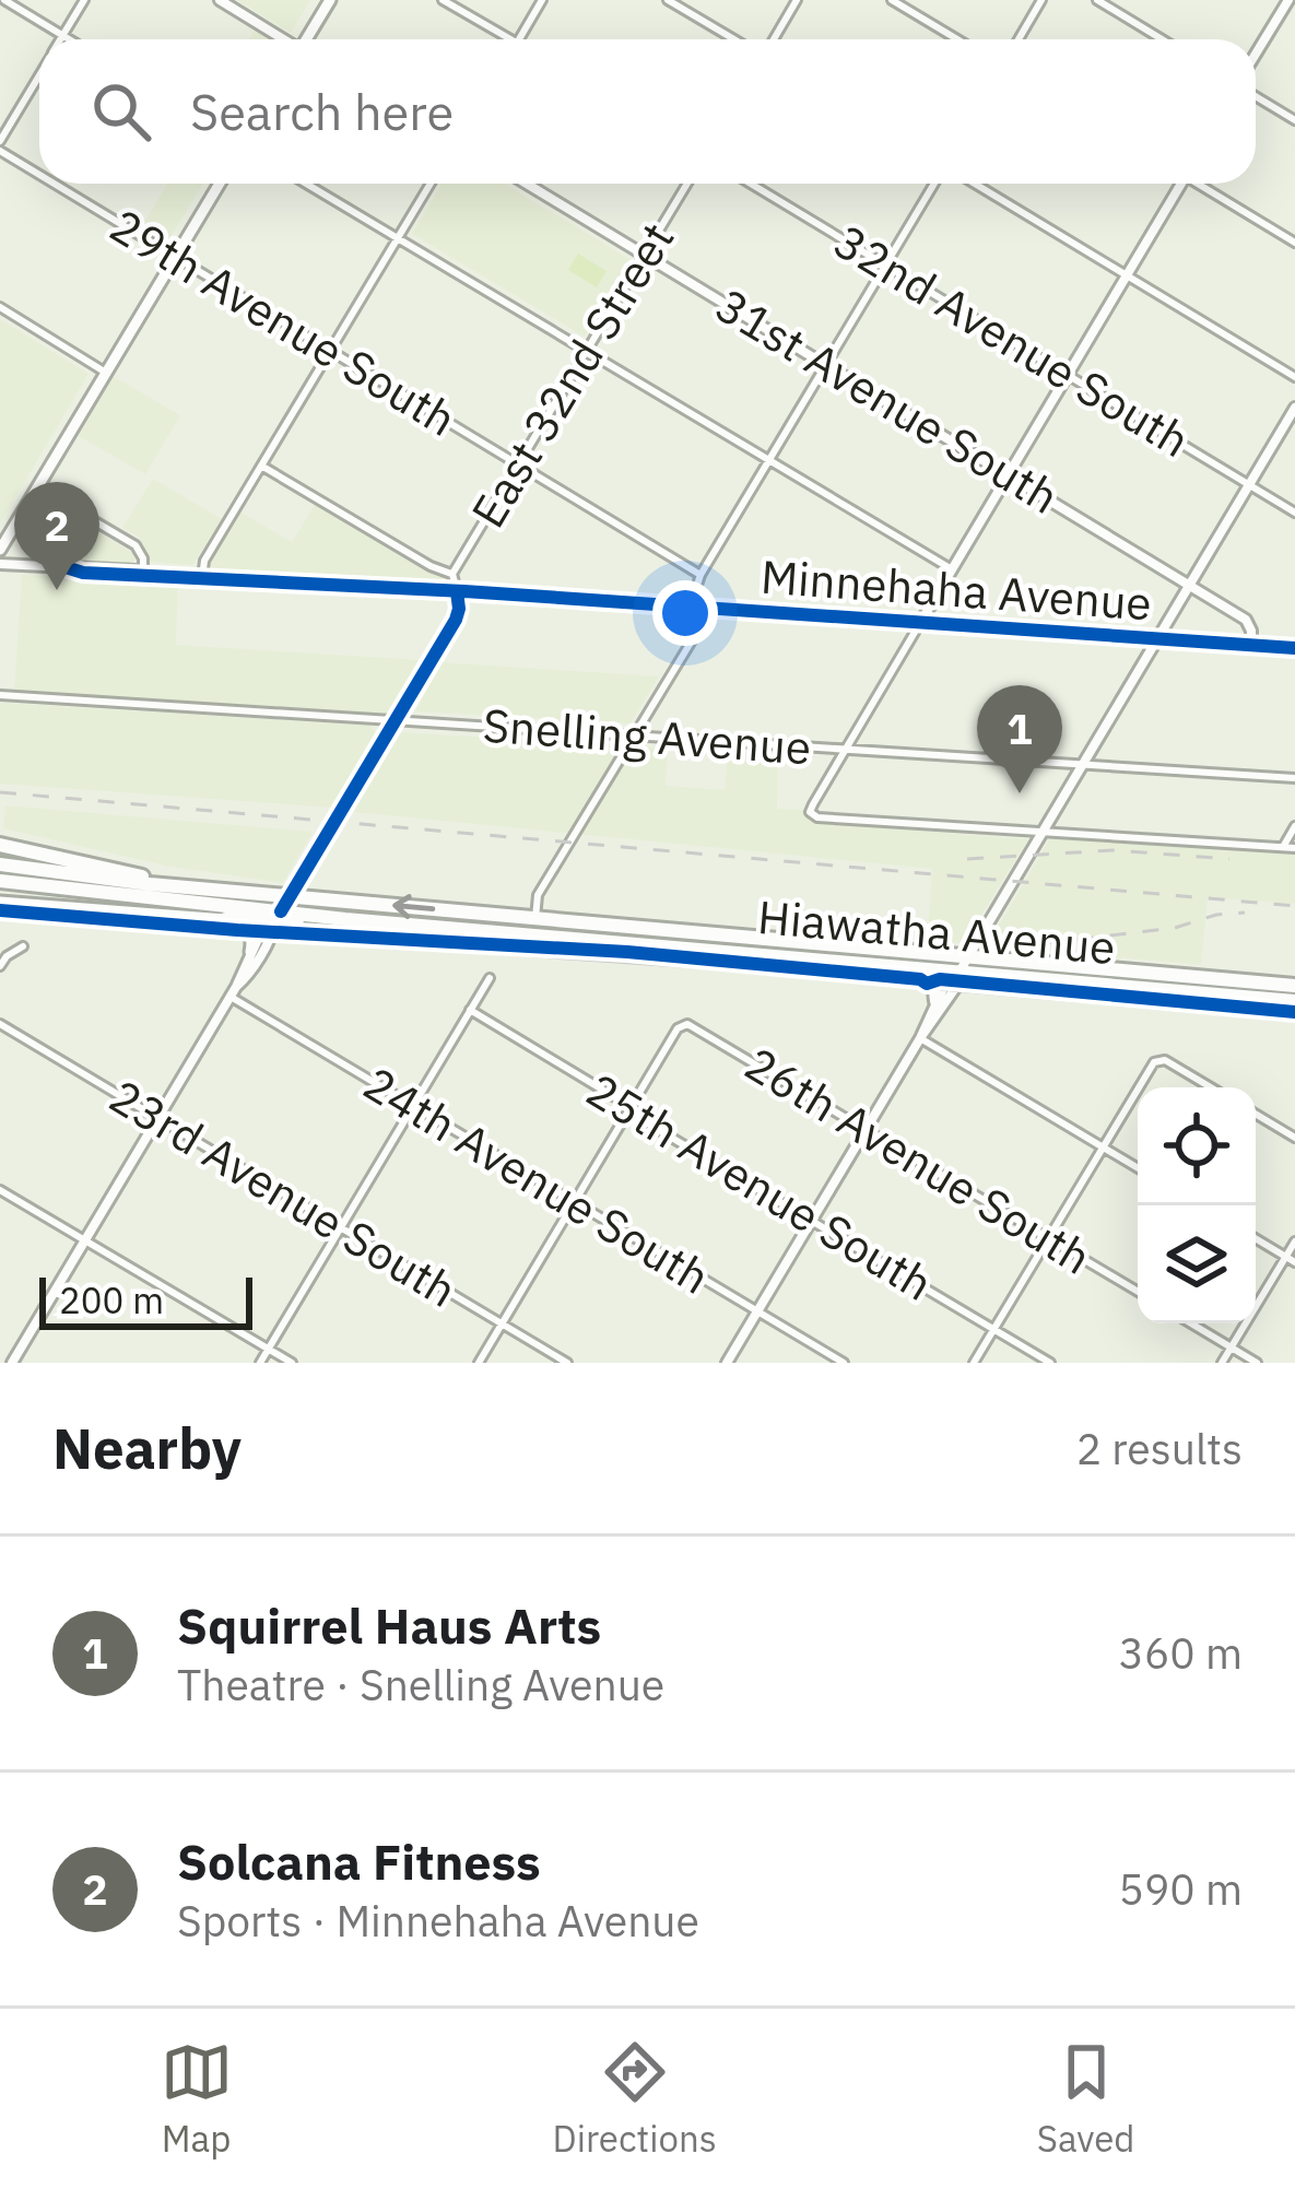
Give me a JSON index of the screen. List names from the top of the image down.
{
  "streets": {
    "highway": ["Hiawatha Avenue"],
    "street": [
      "29th Avenue South",
      "32nd Avenue South",
      "East 32nd Street",
      "31st Avenue South",
      "Minnehaha Avenue",
      "Snelling Avenue",
      "26th Avenue South",
      "24th Avenue South",
      "25th Avenue South",
      "23rd Avenue South"
    ]
  },
  "crossings": [
    ["29th Avenue South", "East 32nd Street"],
    ["East 32nd Street", "31st Avenue South"],
    ["East 32nd Street", "Minnehaha Avenue"],
    ["31st Avenue South", "Minnehaha Avenue"],
    ["26th Avenue South", "25th Avenue South"]
  ],
  "scale_bar": "200 m",
  "page": {
    "search": "Search here",
    "pins": ["2", "1"],
    "scale": "200 m",
    "heading": ["Nearby", "2 results"],
    "list": [
      {
        "mark": "1",
        "name": "Squirrel Haus Arts",
        "note": "Theatre · Snelling Avenue",
        "value": "360 m"
      },
      {
        "mark": "2",
        "name": "Solcana Fitness",
        "note": "Sports · Minnehaha Avenue",
        "value": "590 m"
      }
    ],
    "nav": ["Map", "Directions", "Saved"]
  }
}
